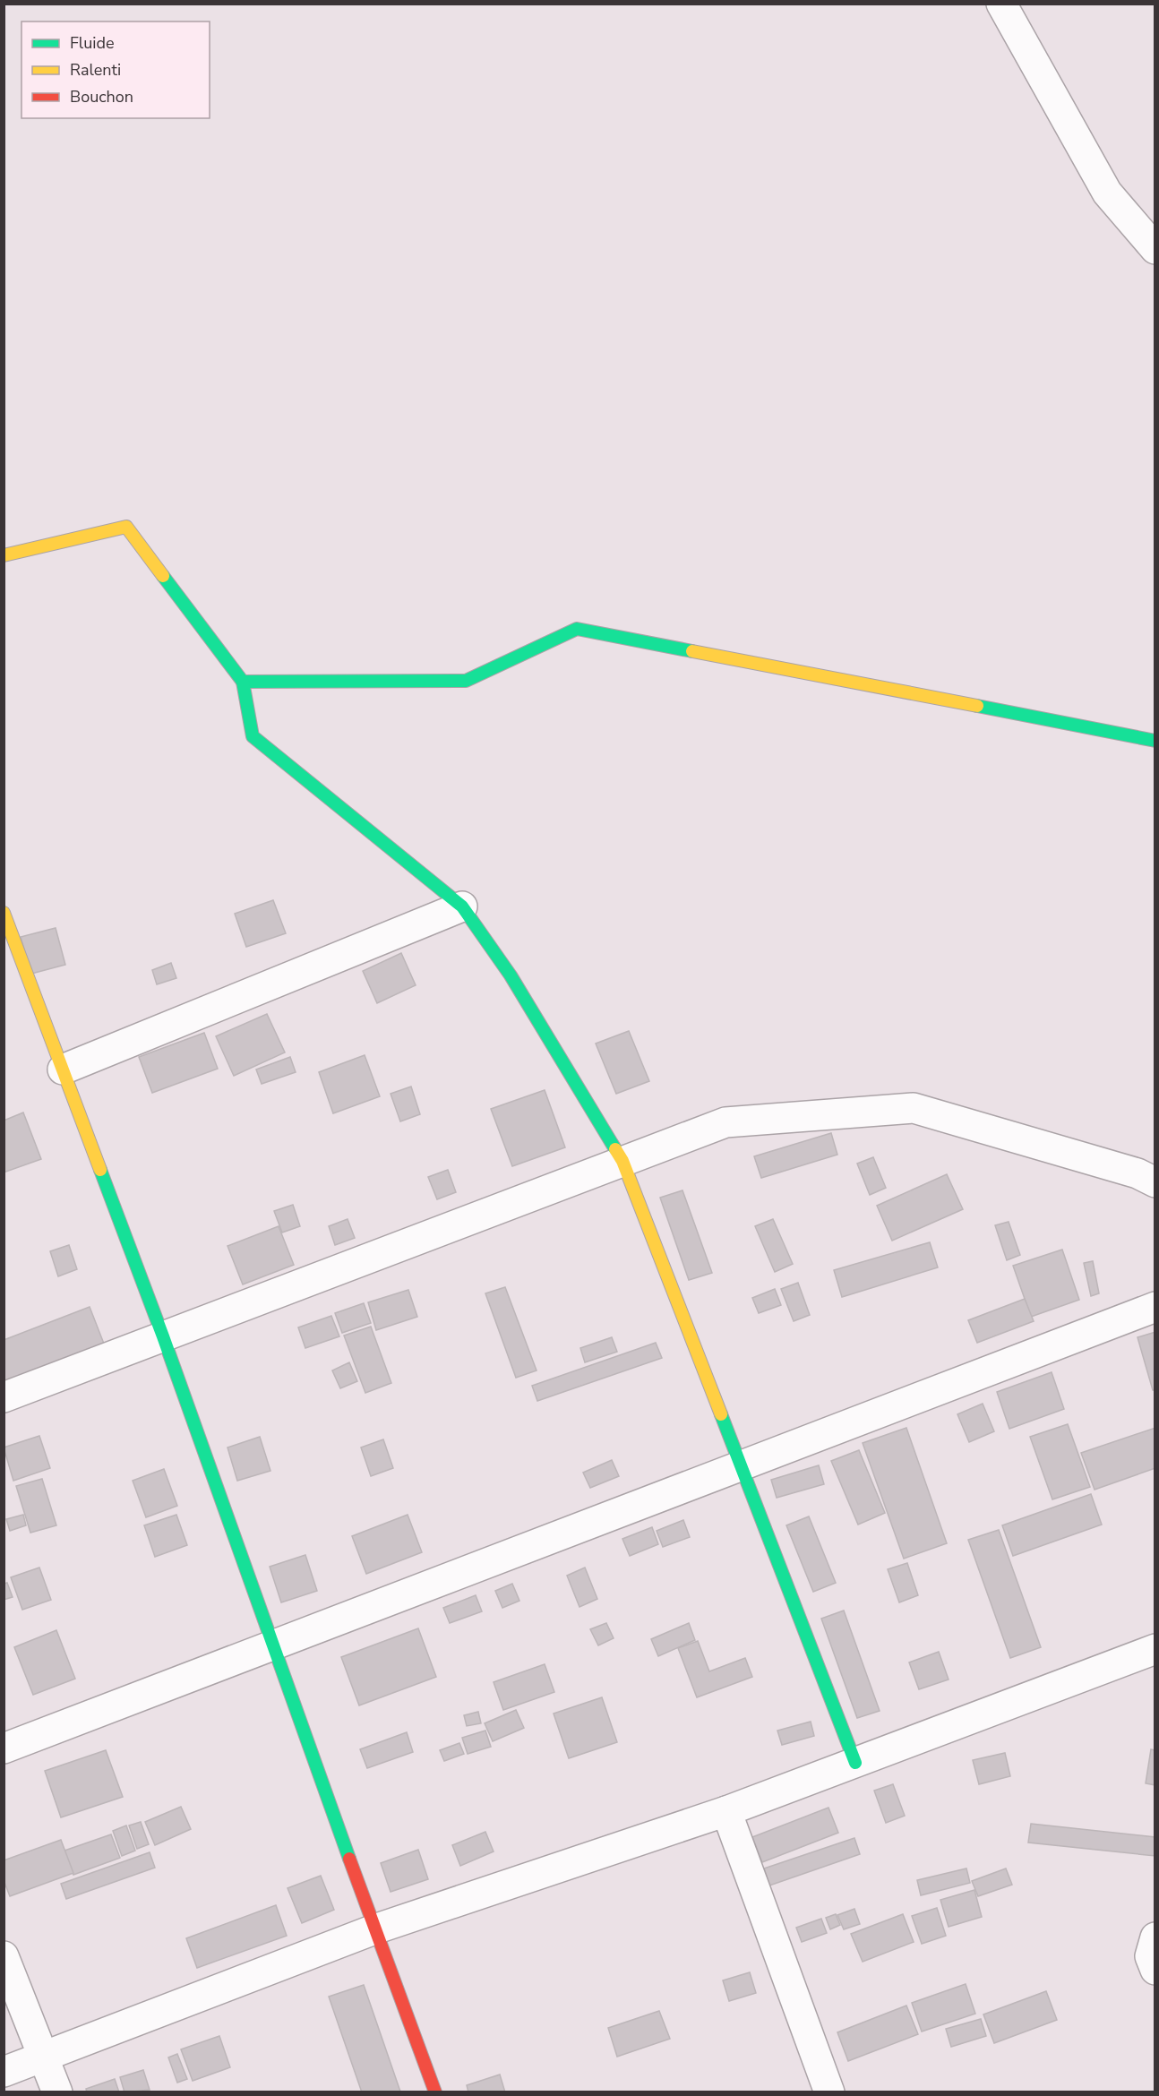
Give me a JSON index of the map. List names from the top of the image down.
{
  "legend": ["Fluide", "Ralenti", "Bouchon"]
}
